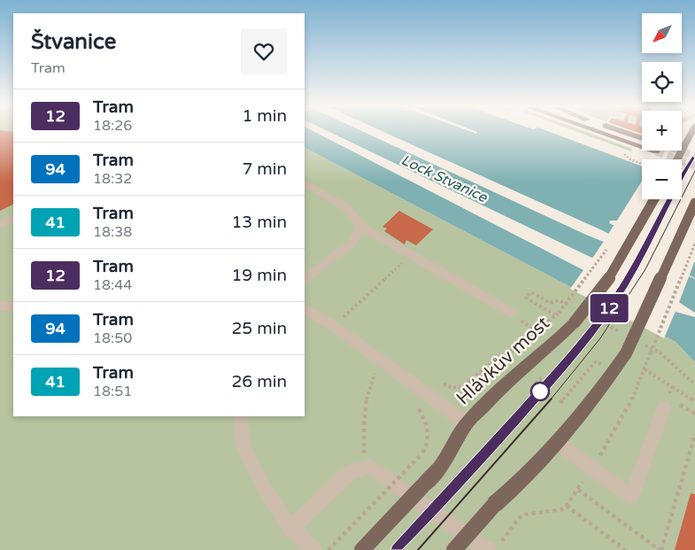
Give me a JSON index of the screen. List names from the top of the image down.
{
  "streets": {
    "main road": ["Hlávkův most"]
  },
  "water": ["Lock Stvanice"],
  "lines": ["tram line 12"],
  "north": "bottom left",
  "page": {
    "on_map": "12",
    "map_buttons": ["+", "−"],
    "heading": ["Štvanice", "Tram"],
    "list": [
      {
        "mark": "12",
        "name": "Tram",
        "note": "18:26",
        "value": "1 min"
      },
      {
        "mark": "94",
        "name": "Tram",
        "note": "18:32",
        "value": "7 min"
      },
      {
        "mark": "41",
        "name": "Tram",
        "note": "18:38",
        "value": "13 min"
      },
      {
        "mark": "12",
        "name": "Tram",
        "note": "18:44",
        "value": "19 min"
      },
      {
        "mark": "94",
        "name": "Tram",
        "note": "18:50",
        "value": "25 min"
      },
      {
        "mark": "41",
        "name": "Tram",
        "note": "18:51",
        "value": "26 min"
      }
    ]
  }
}
